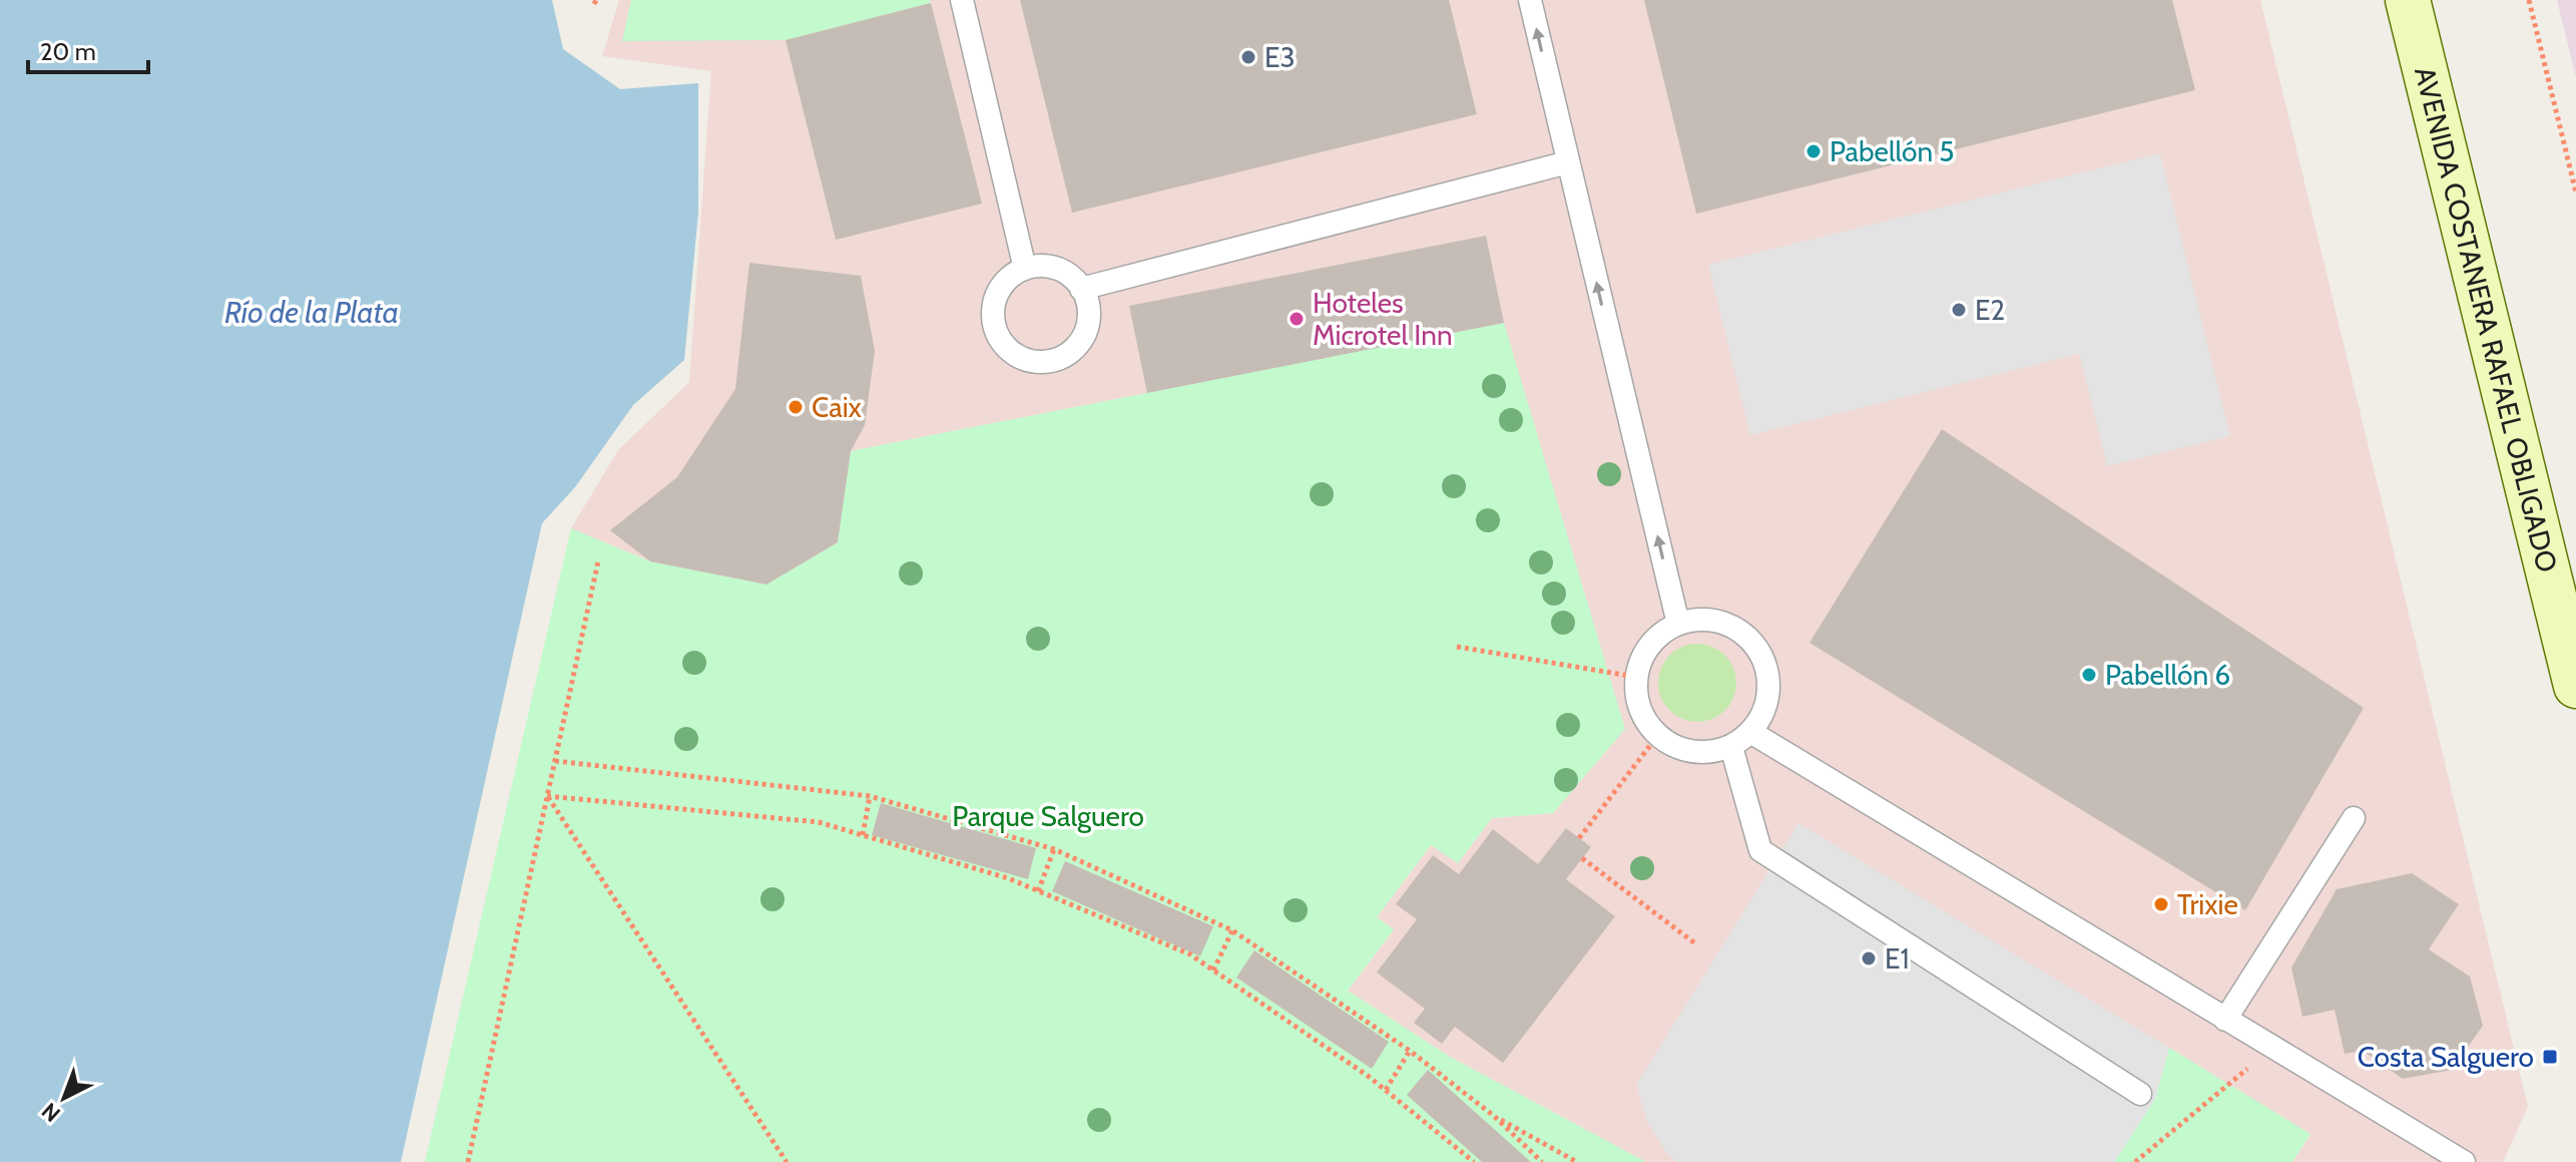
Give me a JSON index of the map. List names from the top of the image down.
{
  "streets": {
    "main road": ["AVENIDA COSTANERA RAFAEL OBLIGADO"]
  },
  "water": ["Río de la Plata"],
  "parks": ["Parque Salguero"],
  "places": {
    "other": [
      "E3",
      "Pabellón 5",
      "E2",
      "Hoteles Microtel Inn",
      "Caix",
      "Pabellón 6",
      "Trixie",
      "E1"
    ],
    "transit": ["Costa Salguero"]
  },
  "scale_bar": "20 m",
  "north": "bottom left"
}
